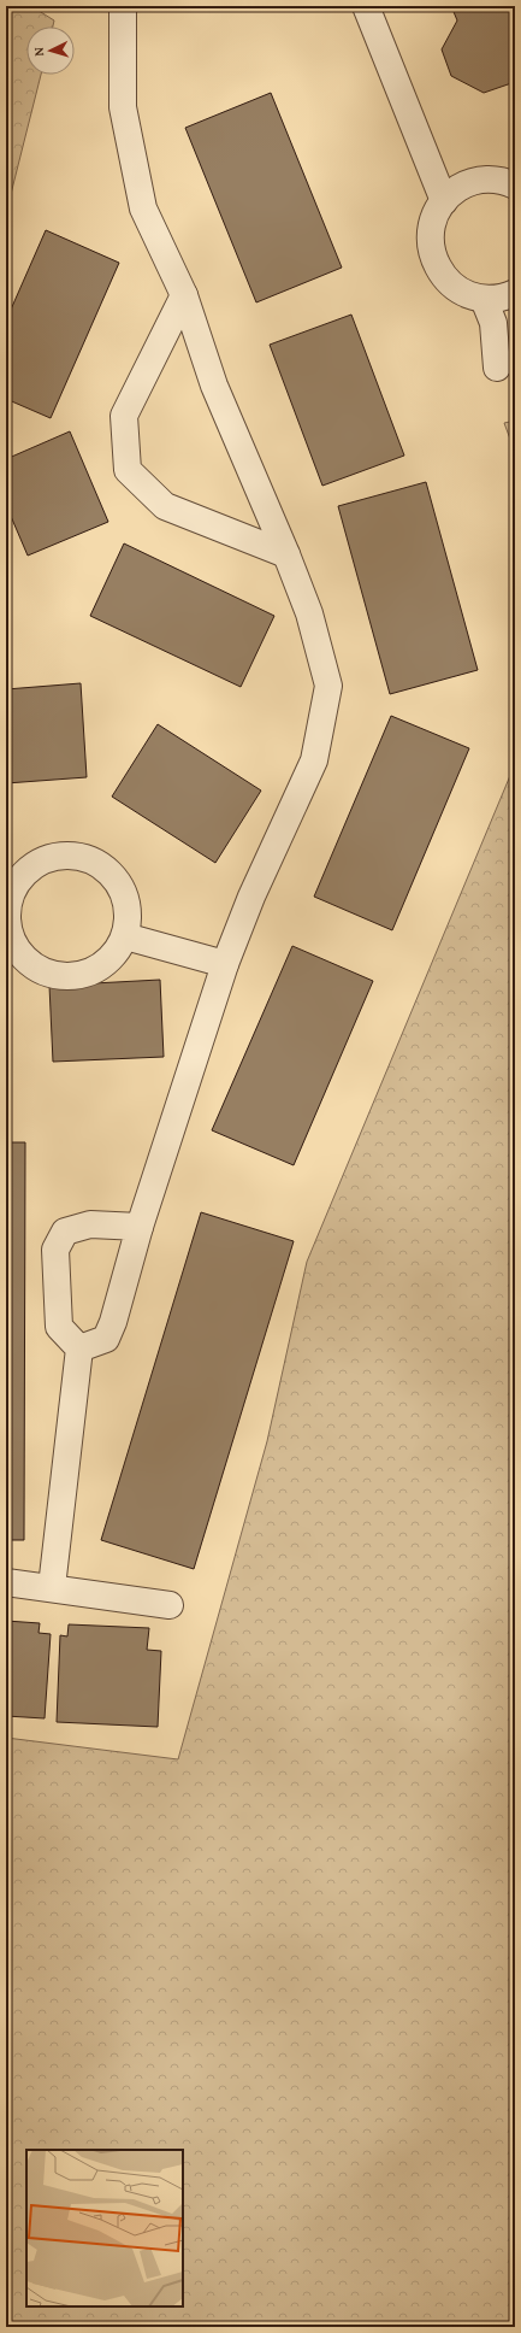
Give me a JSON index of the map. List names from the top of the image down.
{
  "north": "left"
}
